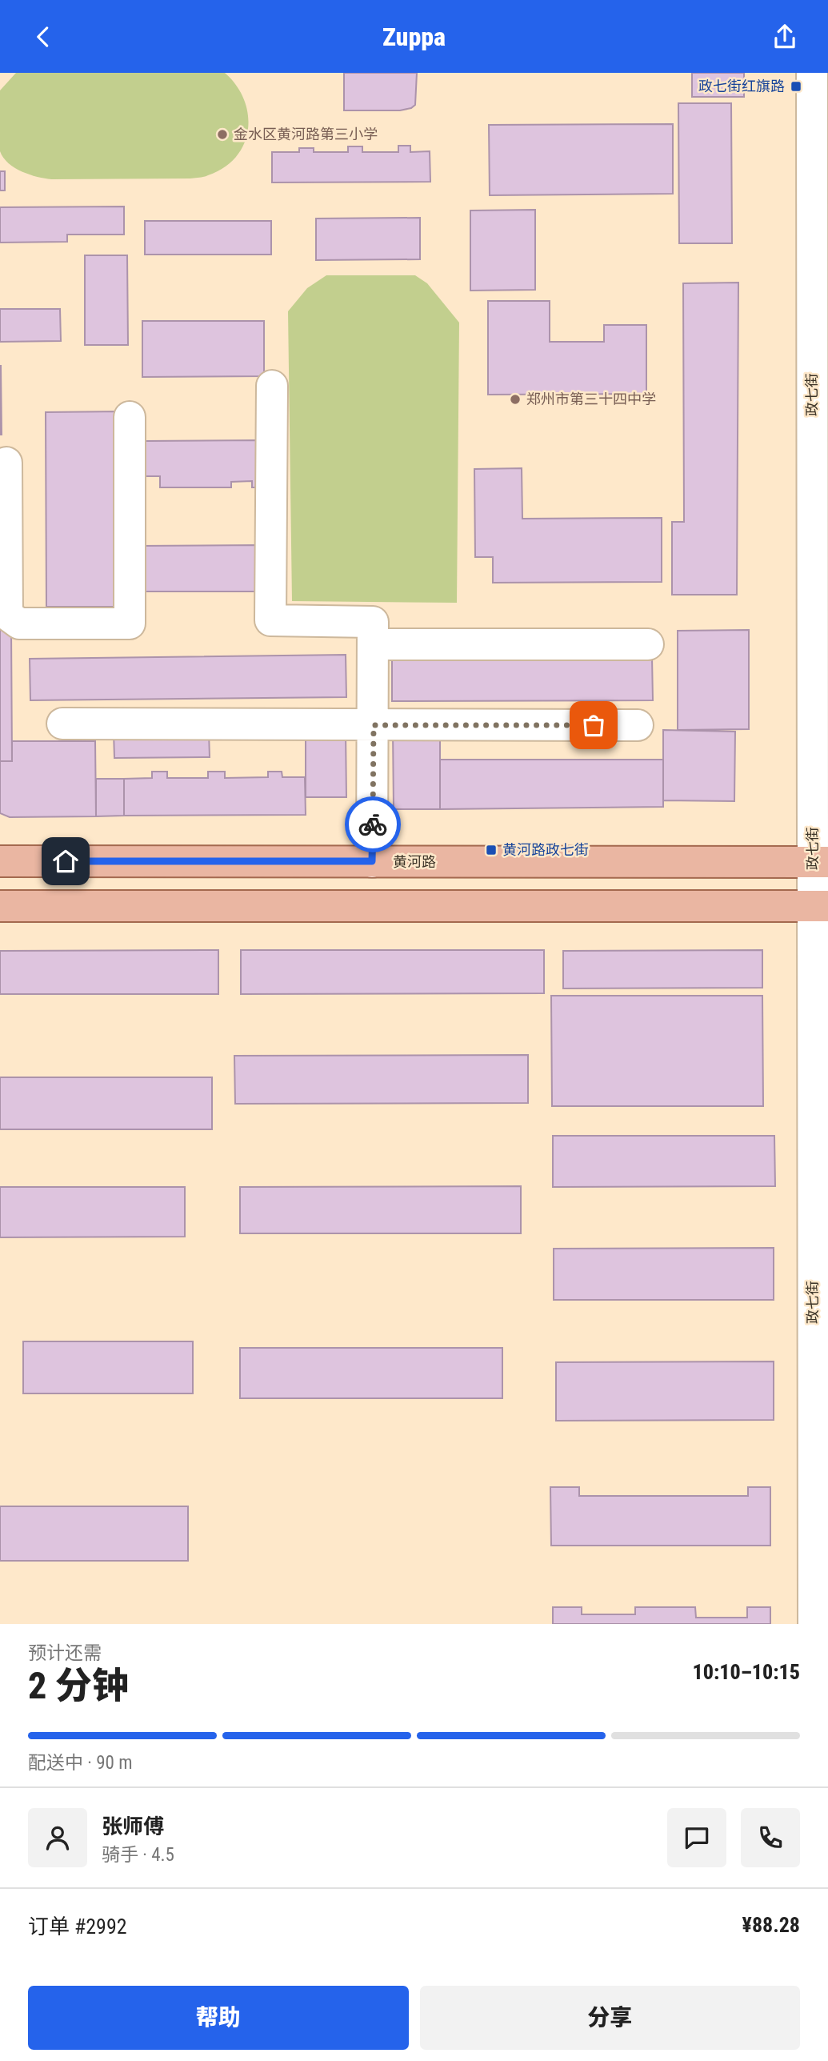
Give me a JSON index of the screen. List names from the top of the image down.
{
  "streets": {
    "main road": ["黄河路"],
    "street": ["政七街"]
  },
  "crossings": [
    ["政七街", "黄河路"]
  ],
  "places": {
    "transit": ["政七街红旗路", "黄河路政七街"],
    "other": ["金水区黄河路第三小学", "郑州市第三十四中学"]
  },
  "page": {
    "header": "Zuppa",
    "heading": ["2 分钟", "预计还需", "10:10–10:15"],
    "panel": [
      "张师傅",
      "骑手 · 4.5",
      "订单 #2992",
      "¥88.28"
    ],
    "bar": "配送中 · 90 m",
    "buttons": ["帮助", "分享"]
  }
}
